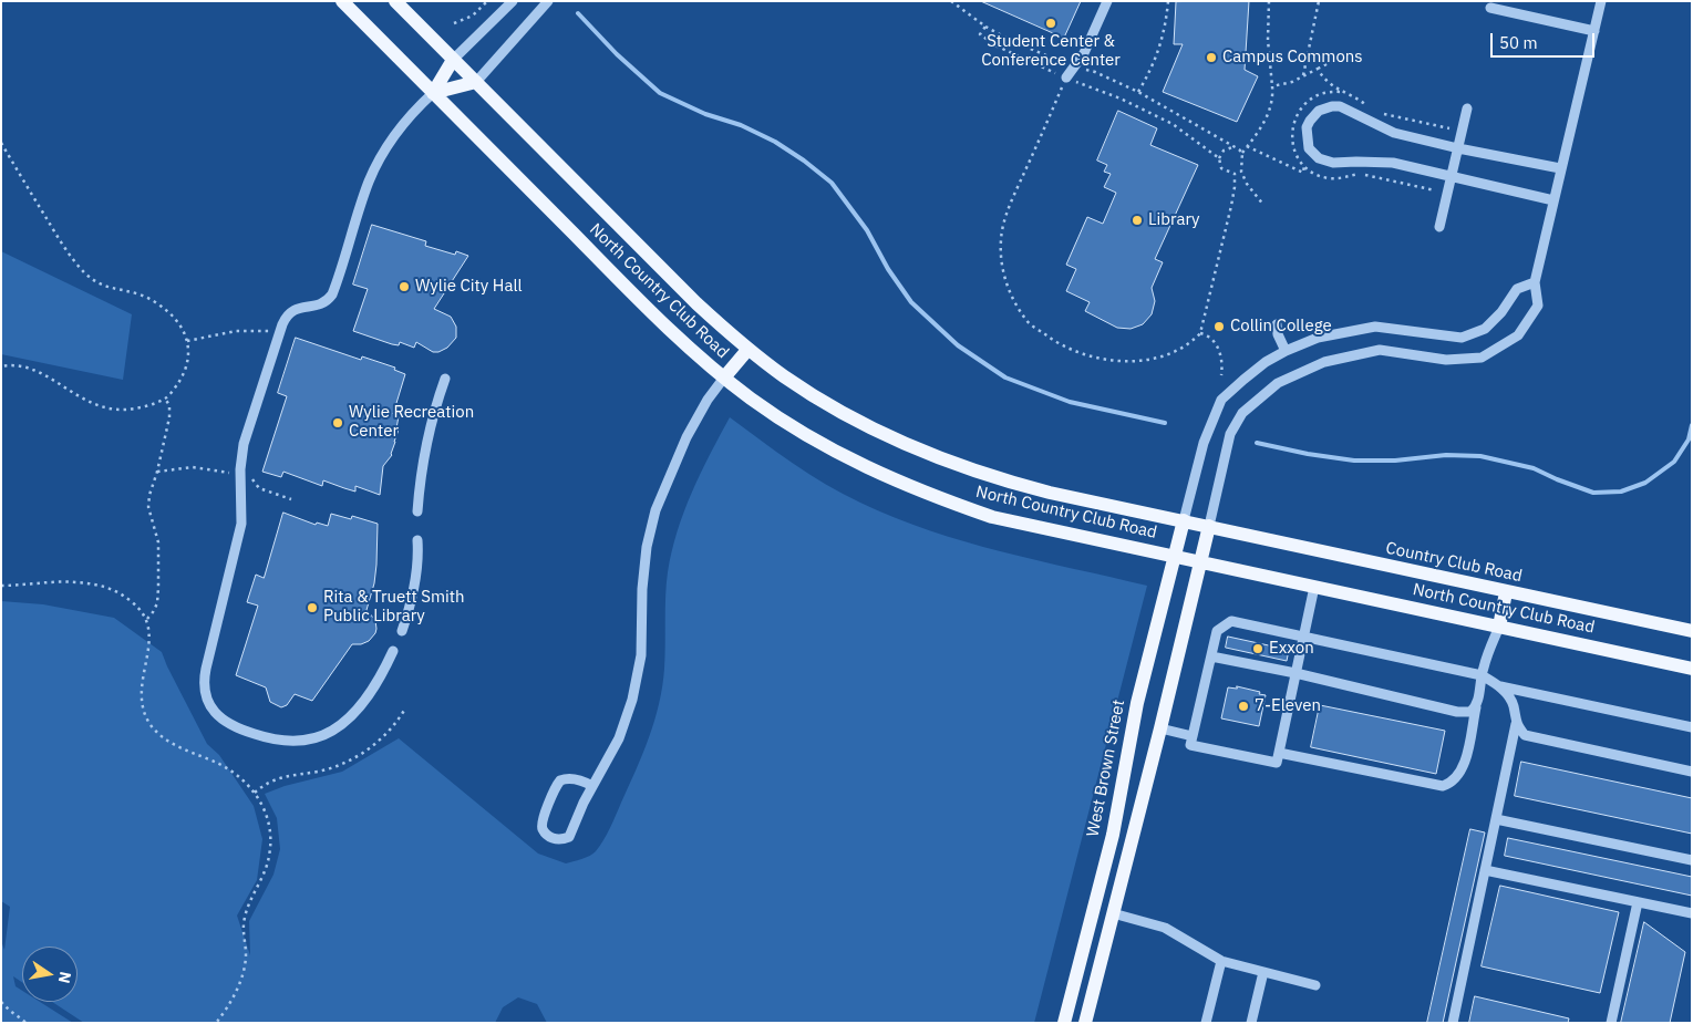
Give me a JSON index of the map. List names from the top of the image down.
{
  "streets": {
    "main road": ["North Country Club Road", "Country Club Road", "West Brown Street"]
  },
  "crossings": [
    ["North Country Club Road", "Country Club Road"],
    ["North Country Club Road", "West Brown Street"]
  ],
  "places": [
    "Student Center & Conference Center",
    "Campus Commons",
    "Library",
    "Wylie City Hall",
    "Collin College",
    "Wylie Recreation Center",
    "Rita & Truett Smith Public Library",
    "Exxon",
    "7-Eleven"
  ],
  "scale_bar": "50 m",
  "north": "right"
}
